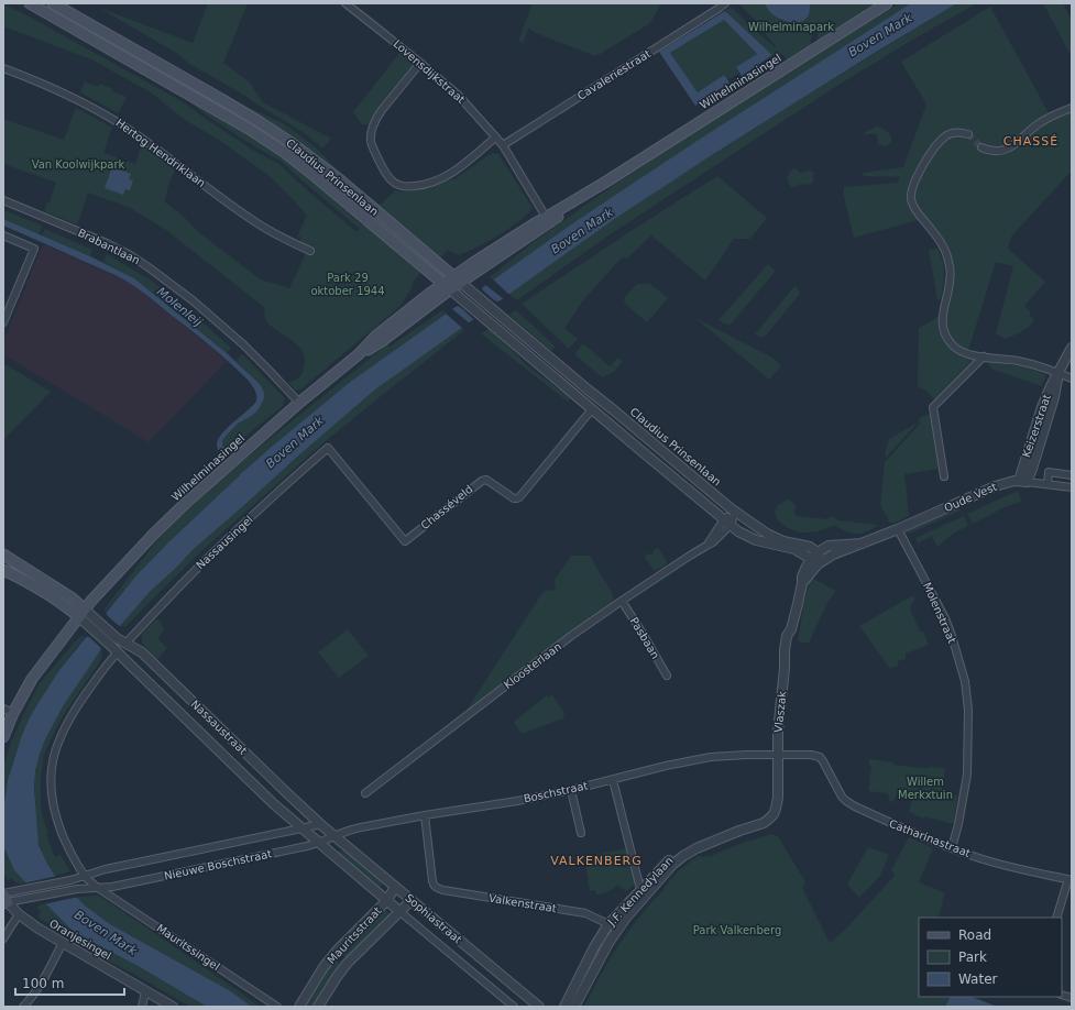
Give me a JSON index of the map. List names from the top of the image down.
{
  "streets": {
    "main road": ["Wilhelminasingel", "Claudius Prinsenlaan"],
    "street": [
      "Lovensdijkstraat",
      "Cavaleriestraat",
      "Hertog Hendriklaan",
      "Brabantlaan",
      "Keizerstraat",
      "Oude Vest",
      "Chasséveld",
      "Nassausingel",
      "Molenstraat",
      "Pasbaan",
      "Kloosterlaan",
      "Vlaszak",
      "Nassaustraat",
      "Boschstraat",
      "Catharinastraat",
      "Nieuwe Boschstraat",
      "J.F. Kennedylaan",
      "Valkenstraat",
      "Sophiastraat",
      "Mauritsstraat",
      "Oranjesingel",
      "Mauritssingel"
    ]
  },
  "crossings": [
    ["Lovensdijkstraat", "Cavaleriestraat"],
    ["Lovensdijkstraat", "Wilhelminasingel"],
    ["Wilhelminasingel", "Claudius Prinsenlaan"],
    ["Wilhelminasingel", "Brabantlaan"],
    ["Wilhelminasingel", "Nassaustraat"],
    ["Claudius Prinsenlaan", "Oude Vest"],
    ["Claudius Prinsenlaan", "Chasséveld"],
    ["Claudius Prinsenlaan", "Kloosterlaan"],
    ["Claudius Prinsenlaan", "Vlaszak"],
    ["Keizerstraat", "Oude Vest"],
    ["Oude Vest", "Molenstraat"],
    ["Oude Vest", "Vlaszak"],
    ["Chasséveld", "Nassausingel"],
    ["Nassausingel", "Nassaustraat"],
    ["Molenstraat", "Catharinastraat"],
    ["Pasbaan", "Kloosterlaan"],
    ["Vlaszak", "Boschstraat"],
    ["Vlaszak", "J.F. Kennedylaan"],
    ["Nassaustraat", "Nieuwe Boschstraat"],
    ["Nassaustraat", "Sophiastraat"],
    ["Boschstraat", "Catharinastraat"],
    ["Boschstraat", "Nieuwe Boschstraat"],
    ["Boschstraat", "J.F. Kennedylaan"],
    ["Boschstraat", "Valkenstraat"],
    ["Boschstraat", "Sophiastraat"],
    ["Nieuwe Boschstraat", "Sophiastraat"],
    ["Nieuwe Boschstraat", "Oranjesingel"],
    ["Nieuwe Boschstraat", "Mauritssingel"],
    ["J.F. Kennedylaan", "Valkenstraat"],
    ["Sophiastraat", "Mauritsstraat"]
  ],
  "districts": ["CHASSÉ", "VALKENBERG"],
  "water": ["Boven Mark", "Molenleij"],
  "parks": [
    "Wilhelminapark",
    "Van Koolwijkpark",
    "Park 29 oktober 1944",
    "Willem Merkxtuin",
    "Park Valkenberg"
  ],
  "legend": ["Road", "Park", "Water"],
  "scale_bar": "100 m"
}
